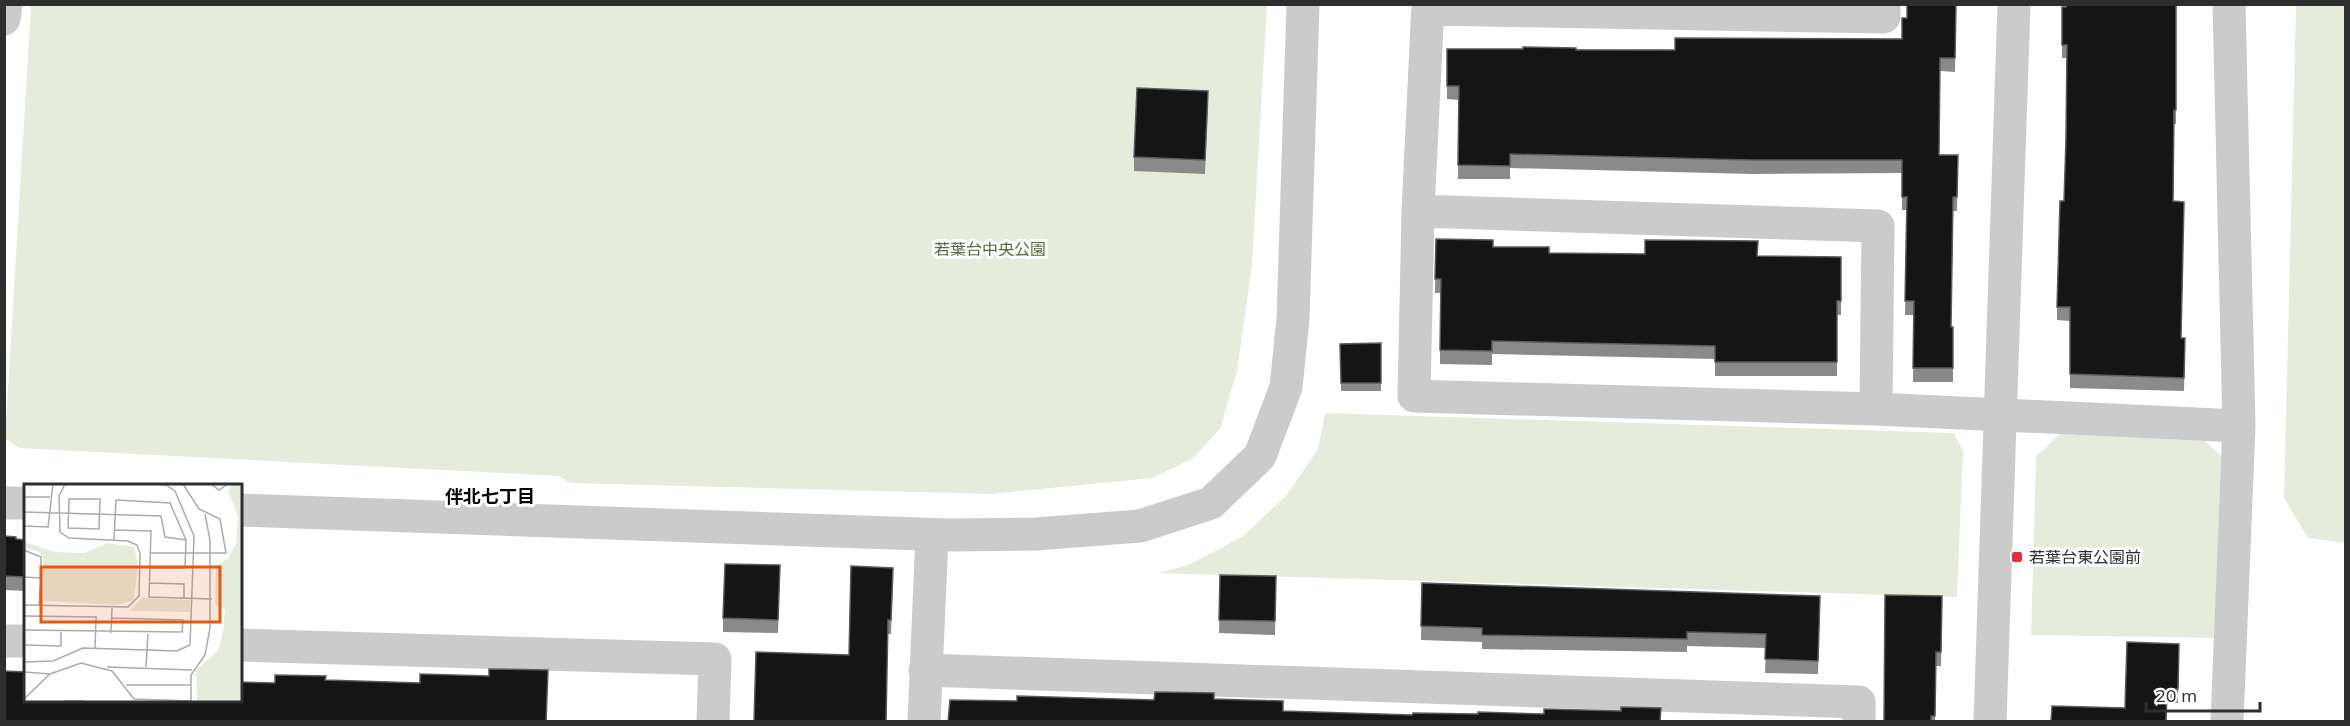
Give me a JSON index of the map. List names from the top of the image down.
{
  "districts": ["伴北七丁目"],
  "parks": ["若葉台中央公園"],
  "places": {
    "transit": ["若葉台東公園前"]
  },
  "scale_bar": "20 m"
}
